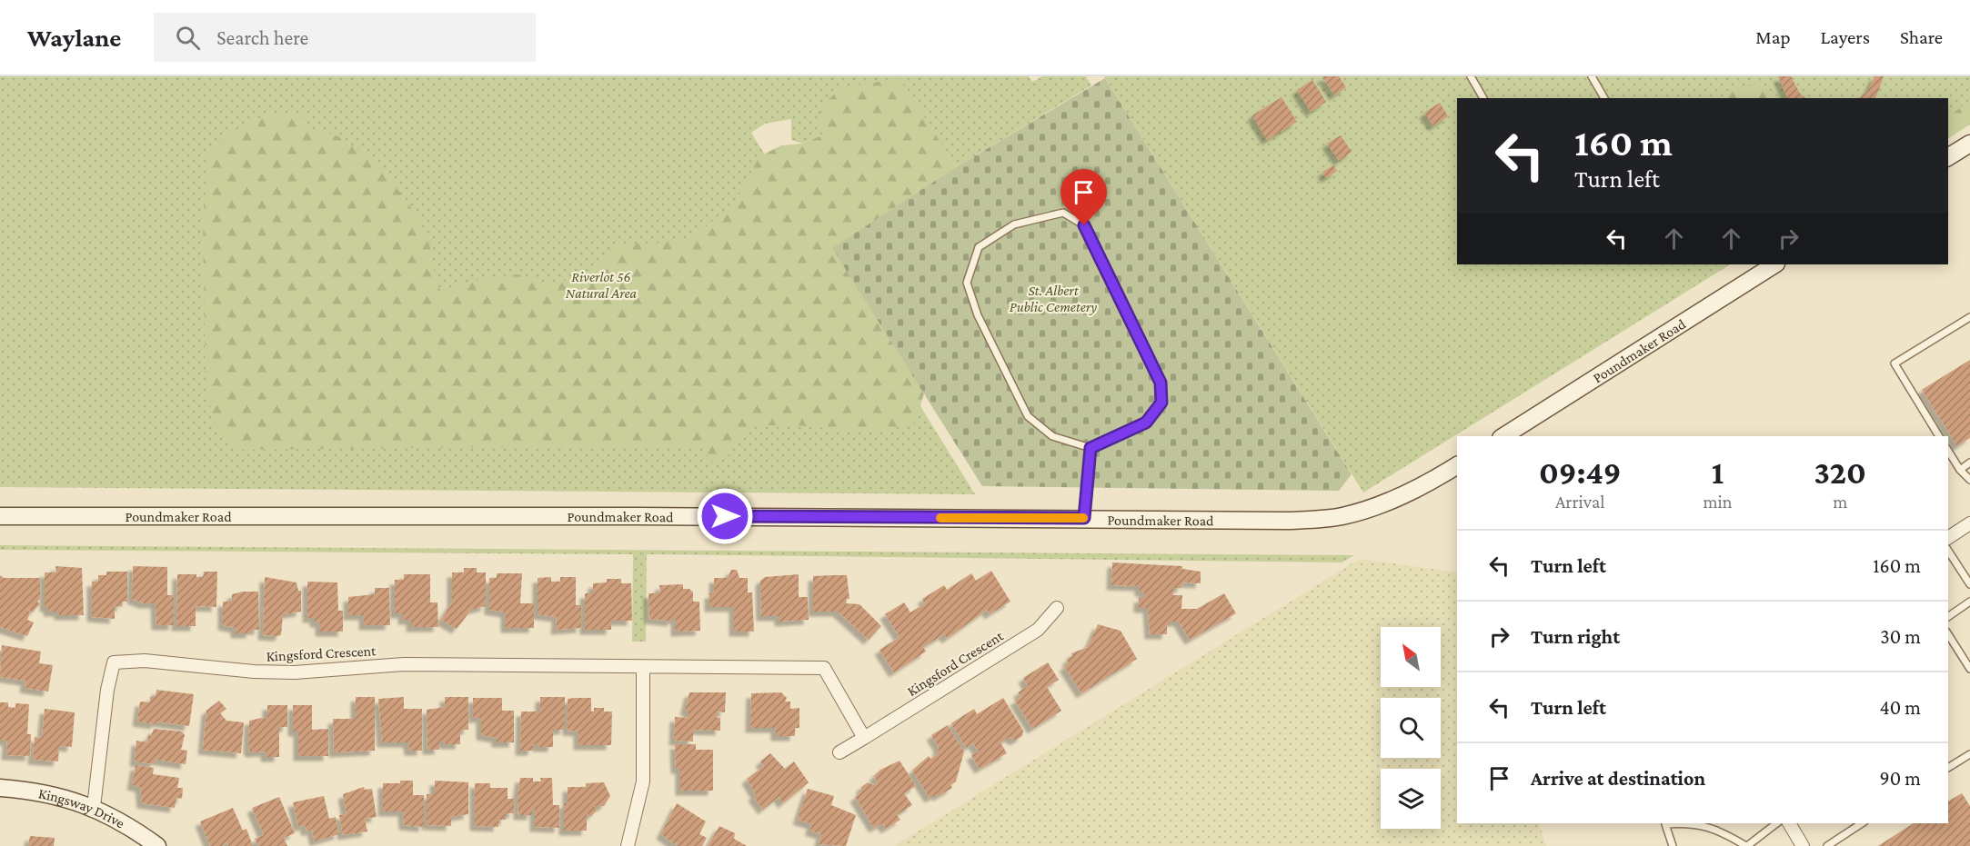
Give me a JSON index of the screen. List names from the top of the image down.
{
  "streets": {
    "street": ["Poundmaker Road", "Kingsford Crescent", "Kingsway Drive"]
  },
  "crossings": [
    ["Kingsford Crescent", "Kingsway Drive"]
  ],
  "parks": ["Riverlot 56 Natural Area", "St. Albert Public Cemetery"],
  "north": "top left",
  "page": {
    "header": "Waylane",
    "search": "Search here",
    "nav": ["Map", "Layers", "Share"],
    "turn": ["160 m", "Turn left"],
    "eta": [
      "09:49",
      "Arrival",
      "1",
      "min",
      "320",
      "m"
    ],
    "list": [
      {
        "name": "Turn left",
        "value": "160 m"
      },
      {
        "name": "Turn right",
        "value": "30 m"
      },
      {
        "name": "Turn left",
        "value": "40 m"
      },
      {
        "name": "Arrive at destination",
        "value": "90 m"
      }
    ]
  }
}
